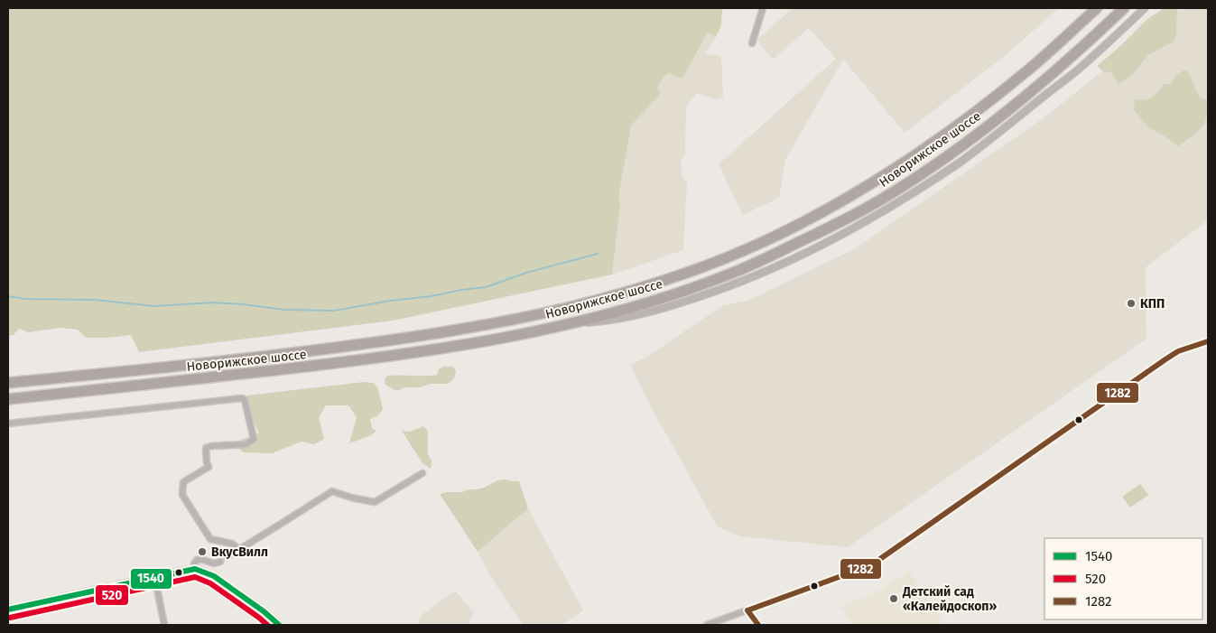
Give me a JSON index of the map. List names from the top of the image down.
{
  "streets": {
    "highway": ["Новорижское шоссе"]
  },
  "places": ["КПП", "ВкусВилл", "Детский сад «Калейдоскоп»"],
  "lines": ["transit line 1282", "transit line 1540", "transit line 520"],
  "legend": ["1540", "520", "1282"]
}
